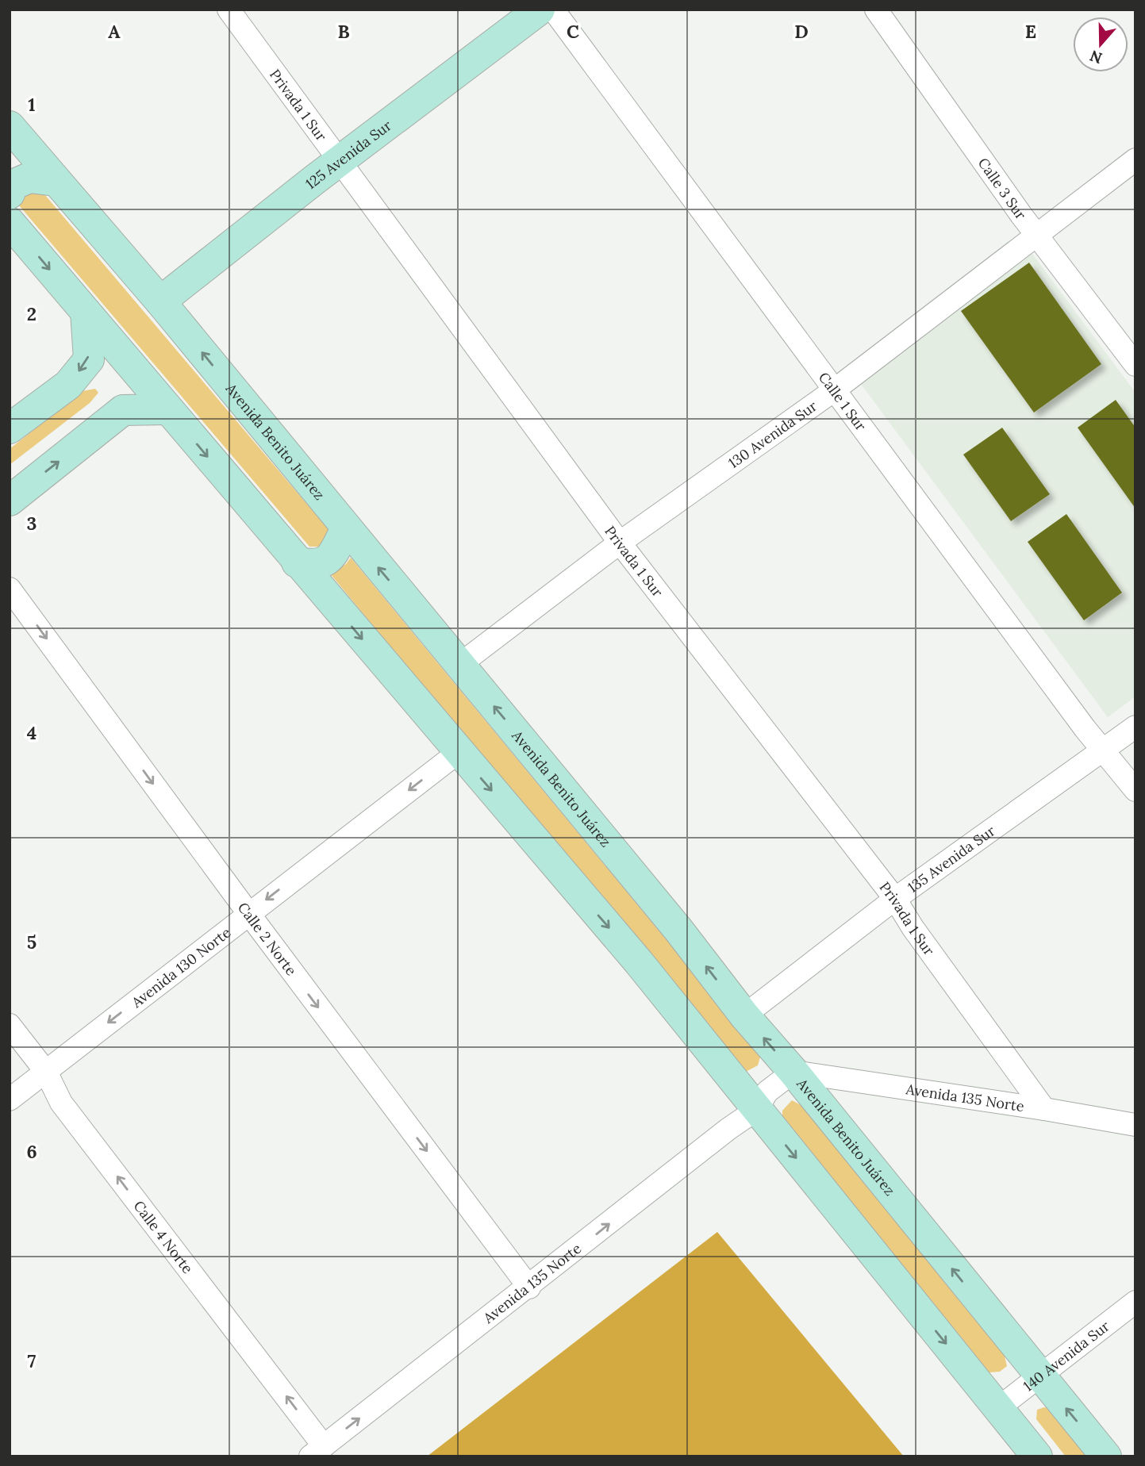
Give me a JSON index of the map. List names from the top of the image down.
{
  "streets": {
    "main road": ["125 Avenida Sur", "Avenida Benito Juárez"],
    "street": [
      "Privada 1 Sur",
      "Calle 3 Sur",
      "Calle 1 Sur",
      "130 Avenida Sur",
      "135 Avenida Sur",
      "Calle 2 Norte",
      "Avenida 130 Norte",
      "Avenida 135 Norte",
      "Calle 4 Norte",
      "140 Avenida Sur"
    ]
  },
  "crossings": [
    ["Privada 1 Sur", "125 Avenida Sur"],
    ["Privada 1 Sur", "130 Avenida Sur"],
    ["Privada 1 Sur", "135 Avenida Sur"],
    ["Privada 1 Sur", "Avenida 135 Norte"],
    ["125 Avenida Sur", "Avenida Benito Juárez"],
    ["Calle 3 Sur", "130 Avenida Sur"],
    ["Calle 1 Sur", "130 Avenida Sur"],
    ["Calle 1 Sur", "135 Avenida Sur"],
    ["130 Avenida Sur", "Avenida Benito Juárez"],
    ["Avenida Benito Juárez", "135 Avenida Sur"],
    ["Avenida Benito Juárez", "Avenida 135 Norte"],
    ["Avenida Benito Juárez", "140 Avenida Sur"],
    ["Calle 2 Norte", "Avenida 130 Norte"],
    ["Calle 2 Norte", "Avenida 135 Norte"],
    ["Avenida 130 Norte", "Calle 4 Norte"],
    ["Avenida 135 Norte", "Calle 4 Norte"]
  ],
  "one_way": [
    "Calle 2 Norte",
    "Avenida 130 Norte",
    "Avenida 135 Norte",
    "Calle 4 Norte"
  ],
  "north": "bottom",
  "grid": {
    "columns": [
      "A",
      "B",
      "C",
      "D",
      "E"
    ],
    "rows": [
      "1",
      "2",
      "3",
      "4",
      "5",
      "6",
      "7"
    ]
  }
}
